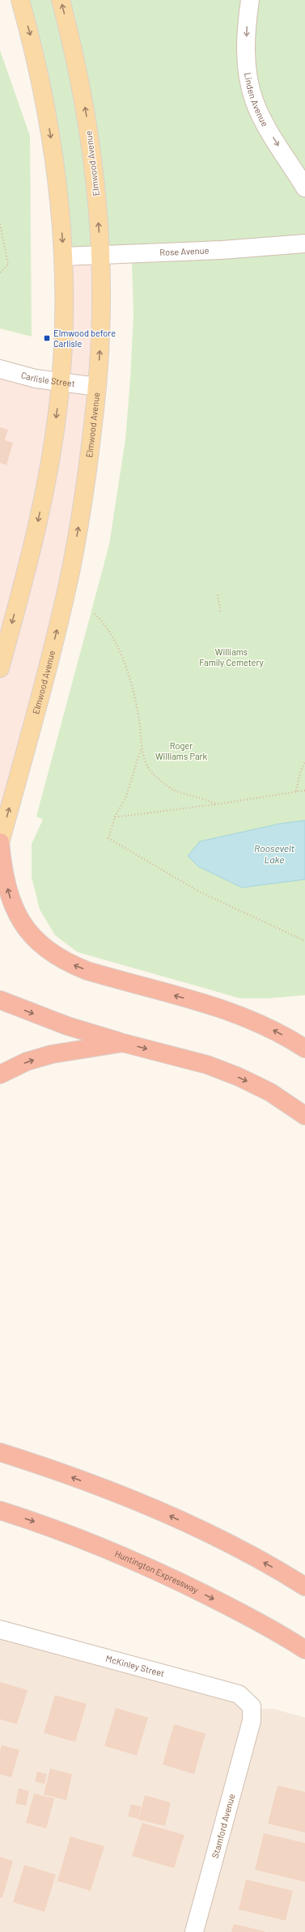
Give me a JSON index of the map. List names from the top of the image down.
{
  "streets": {
    "highway": ["Huntington Expressway"],
    "main road": ["Elmwood Avenue"],
    "street": [
      "Linden Avenue",
      "Rose Avenue",
      "Carlisle Street",
      "McKinley Street",
      "Stamford Avenue"
    ]
  },
  "crossings": [
    ["Elmwood Avenue", "Rose Avenue"],
    ["Elmwood Avenue", "Carlisle Street"],
    ["McKinley Street", "Stamford Avenue"]
  ],
  "one_way": ["Linden Avenue"],
  "water": ["Roosevelt Lake"],
  "parks": ["Williams Family Cemetery", "Roger Williams Park"],
  "places": {
    "transit": ["Elmwood before Carlisle"]
  }
}
